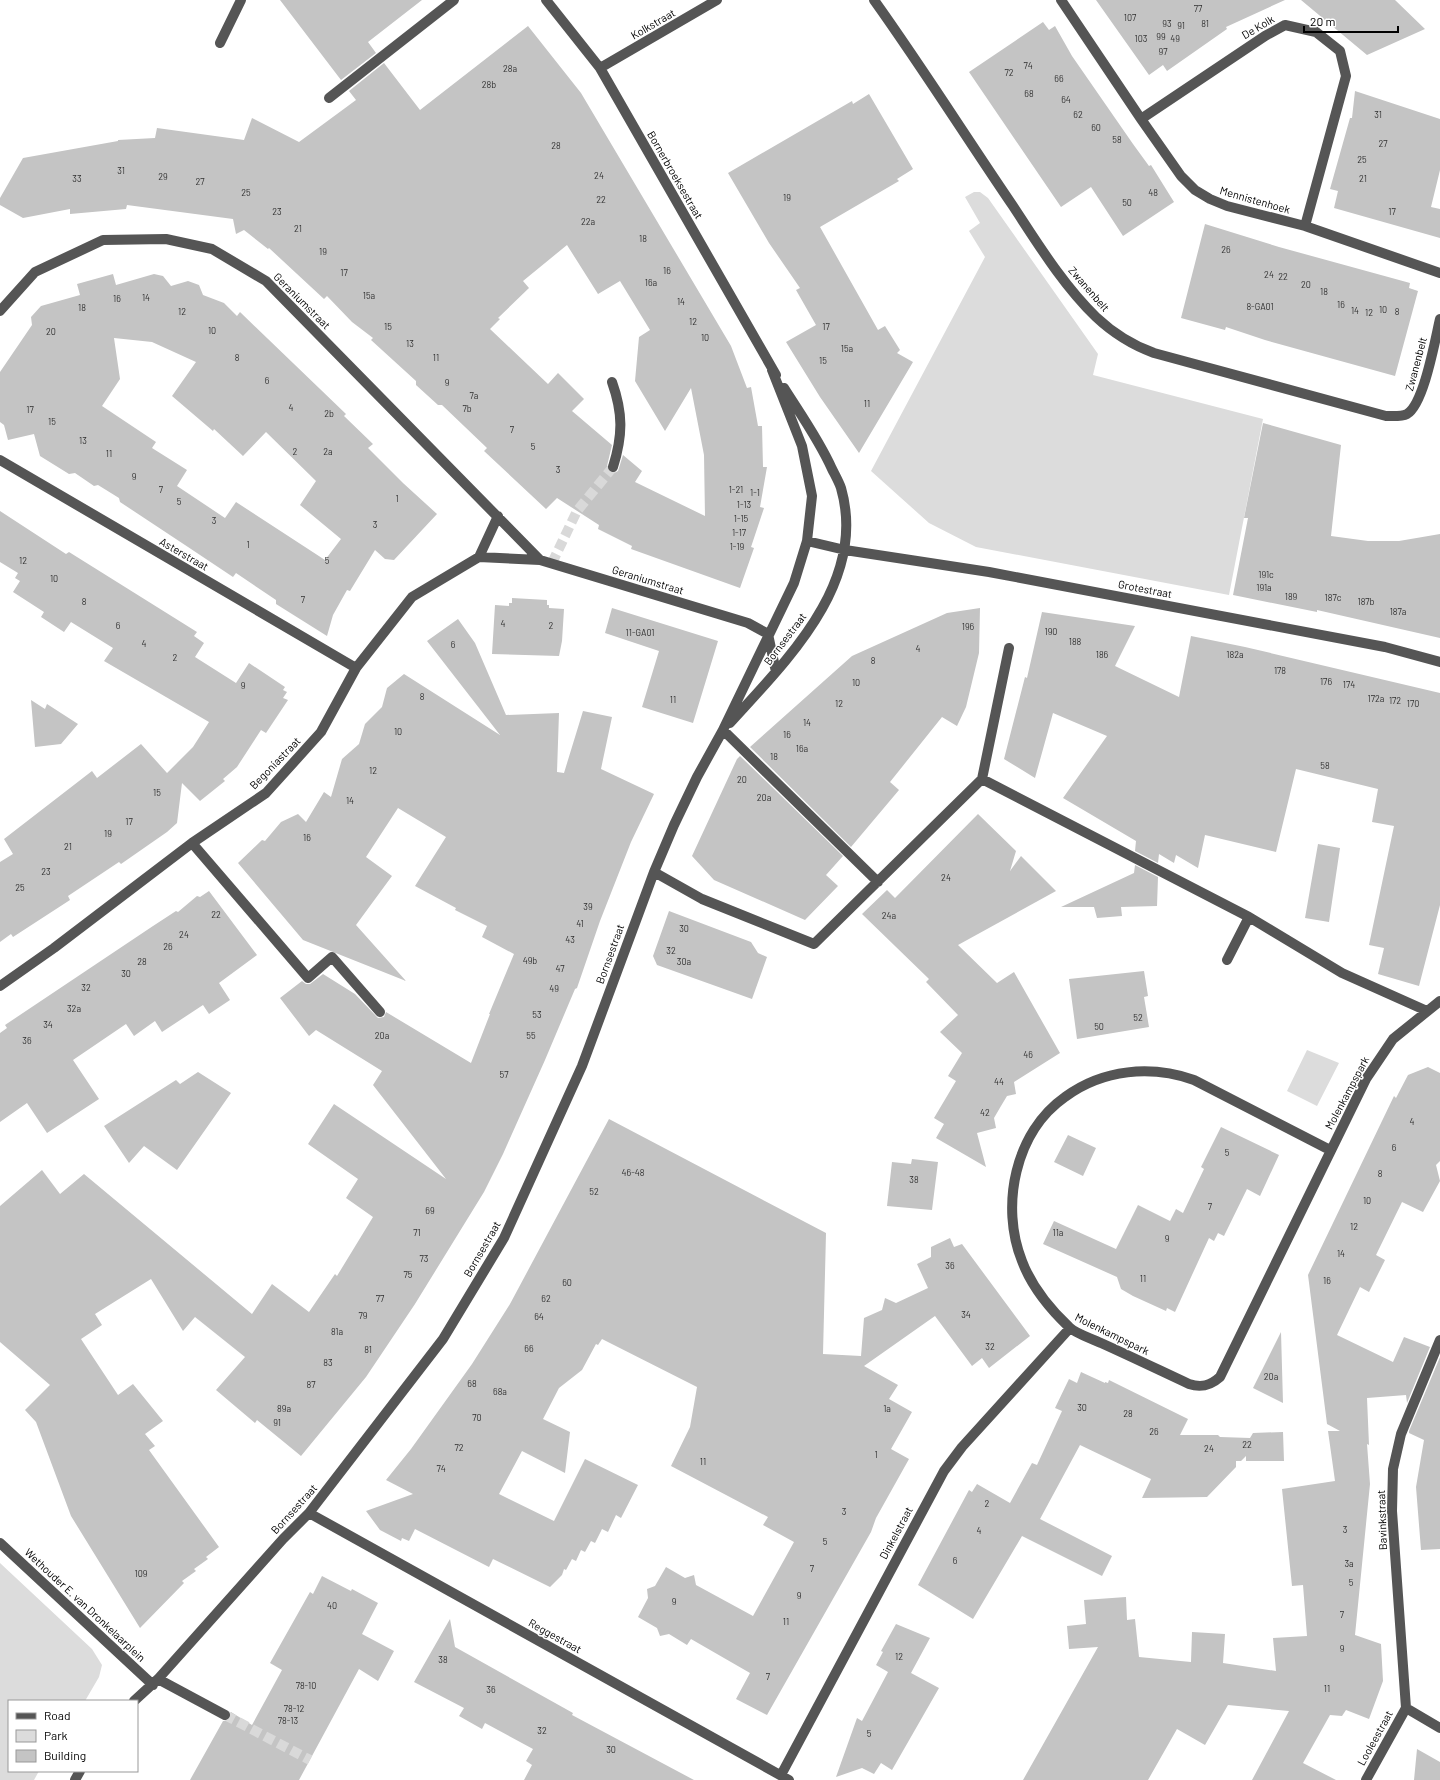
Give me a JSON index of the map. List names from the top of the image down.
{
  "streets": {
    "street": [
      "Kolkstraat",
      "De Kolk",
      "Bornerbroeksestraat",
      "Mennistenhoek",
      "Zwanenbelt",
      "Geraniumstraat",
      "Asterstraat",
      "Grotestraat",
      "Bornsestraat",
      "Begoniastraat",
      "Molenkampspark",
      "Bavinkstraat",
      "Dinkelstraat",
      "Wethouder E. van Dronkelaarplein",
      "Reggestraat",
      "Looleestraat"
    ]
  },
  "crossings": [
    ["Kolkstraat", "Bornerbroeksestraat"],
    ["De Kolk", "Mennistenhoek"],
    ["Bornerbroeksestraat", "Grotestraat"],
    ["Bornerbroeksestraat", "Bornsestraat"],
    ["Geraniumstraat", "Bornsestraat"],
    ["Asterstraat", "Begoniastraat"],
    ["Grotestraat", "Bornsestraat"],
    ["Bornsestraat", "Wethouder E. van Dronkelaarplein"],
    ["Bornsestraat", "Reggestraat"],
    ["Molenkampspark", "Dinkelstraat"],
    ["Bavinkstraat", "Looleestraat"],
    ["Dinkelstraat", "Reggestraat"]
  ],
  "house_numbers": [
    "77",
    "107",
    "93",
    "81",
    "91",
    "99",
    "103",
    "49",
    "97",
    "74",
    "28a",
    "72",
    "66",
    "28b",
    "68",
    "64",
    "62",
    "31",
    "60",
    "58",
    "27",
    "28",
    "25",
    "31",
    "24",
    "29",
    "33",
    "21",
    "27",
    "25",
    "48",
    "19",
    "22",
    "50",
    "23",
    "17",
    "22a",
    "21",
    "18",
    "26",
    "19",
    "16",
    "17",
    "24",
    "22",
    "16a",
    "20",
    "18",
    "15a",
    "14",
    "16",
    "14",
    "16",
    "8-GA01",
    "18",
    "10",
    "14",
    "12",
    "8",
    "12",
    "12",
    "15",
    "17",
    "10",
    "20",
    "10",
    "13",
    "15a",
    "8",
    "11",
    "15",
    "6",
    "9",
    "7a",
    "11",
    "4",
    "7b",
    "17",
    "2b",
    "15",
    "7",
    "13",
    "5",
    "2",
    "2a",
    "11",
    "3",
    "9",
    "7",
    "1-21",
    "1-1",
    "1",
    "5",
    "1-13",
    "1-15",
    "3",
    "3",
    "1-17",
    "1",
    "1-19",
    "12",
    "5",
    "191c",
    "10",
    "191a",
    "189",
    "187c",
    "7",
    "8",
    "187b",
    "187a",
    "4",
    "6",
    "2",
    "196",
    "190",
    "11-GA01",
    "188",
    "4",
    "6",
    "4",
    "186",
    "182a",
    "2",
    "8",
    "178",
    "176",
    "10",
    "174",
    "9",
    "8",
    "172a",
    "11",
    "172",
    "12",
    "170",
    "14",
    "10",
    "16",
    "16a",
    "18",
    "58",
    "12",
    "20",
    "15",
    "20a",
    "14",
    "17",
    "19",
    "16",
    "21",
    "23",
    "24",
    "25",
    "39",
    "22",
    "24a",
    "41",
    "30",
    "24",
    "43",
    "26",
    "32",
    "49b",
    "28",
    "30a",
    "47",
    "30",
    "32",
    "49",
    "32a",
    "53",
    "52",
    "34",
    "50",
    "20a",
    "55",
    "36",
    "46",
    "57",
    "44",
    "42",
    "4",
    "6",
    "5",
    "46-48",
    "8",
    "38",
    "52",
    "10",
    "7",
    "69",
    "12",
    "71",
    "11a",
    "9",
    "14",
    "73",
    "36",
    "75",
    "11",
    "16",
    "60",
    "77",
    "62",
    "34",
    "79",
    "64",
    "81a",
    "32",
    "66",
    "81",
    "83",
    "20a",
    "68",
    "87",
    "68a",
    "30",
    "89a",
    "1a",
    "28",
    "70",
    "91",
    "26",
    "22",
    "72",
    "24",
    "1",
    "11",
    "74",
    "2",
    "3",
    "3",
    "4",
    "5",
    "6",
    "3a",
    "7",
    "109",
    "5",
    "9",
    "9",
    "40",
    "7",
    "11",
    "9",
    "12",
    "38",
    "7",
    "78-10",
    "11",
    "36",
    "78-12",
    "78-13",
    "32",
    "5",
    "30"
  ],
  "legend": ["Road", "Park", "Building"],
  "scale_bar": "20 m"
}
